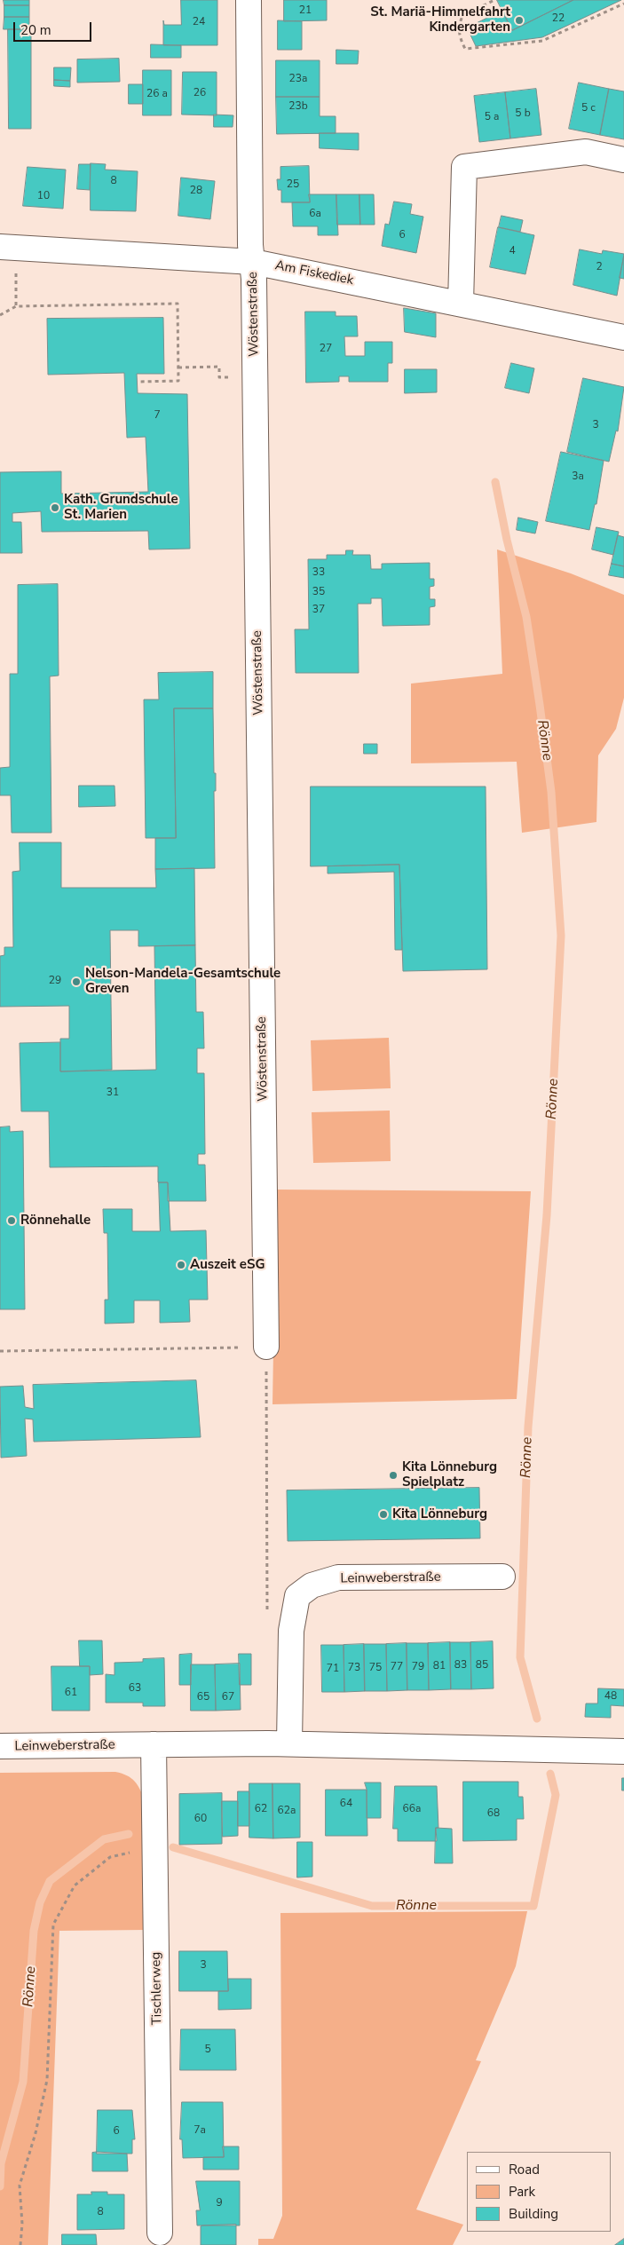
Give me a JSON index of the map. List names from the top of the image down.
{
  "streets": {
    "street": [
      "Am Fiskediek",
      "Wöstenstraße",
      "Leinweberstraße",
      "Tischlerweg"
    ]
  },
  "crossings": [
    ["Am Fiskediek", "Wöstenstraße"],
    ["Leinweberstraße", "Tischlerweg"]
  ],
  "water": ["Rönne"],
  "places": [
    "St. Mariä-Himmelfahrt Kindergarten",
    "Kath. Grundschule St. Marien",
    "Nelson-Mandela-Gesamtschule Greven",
    "Rönnehalle",
    "Auszeit eSG",
    "Kita Lönneburg Spielplatz",
    "Kita Lönneburg"
  ],
  "house_numbers": [
    "21",
    "22",
    "24",
    "23a",
    "26",
    "26 a",
    "23b",
    "5 c",
    "5 b",
    "5 a",
    "8",
    "25",
    "28",
    "10",
    "6a",
    "6",
    "4",
    "2",
    "27",
    "7",
    "3",
    "3a",
    "33",
    "35",
    "37",
    "29",
    "31",
    "83",
    "85",
    "81",
    "77",
    "79",
    "73",
    "75",
    "71",
    "63",
    "61",
    "48",
    "65",
    "67",
    "64",
    "62",
    "66a",
    "62a",
    "68",
    "60",
    "3",
    "5",
    "7a",
    "6",
    "9",
    "8"
  ],
  "legend": ["Road", "Park", "Building"],
  "scale_bar": "20 m"
}
